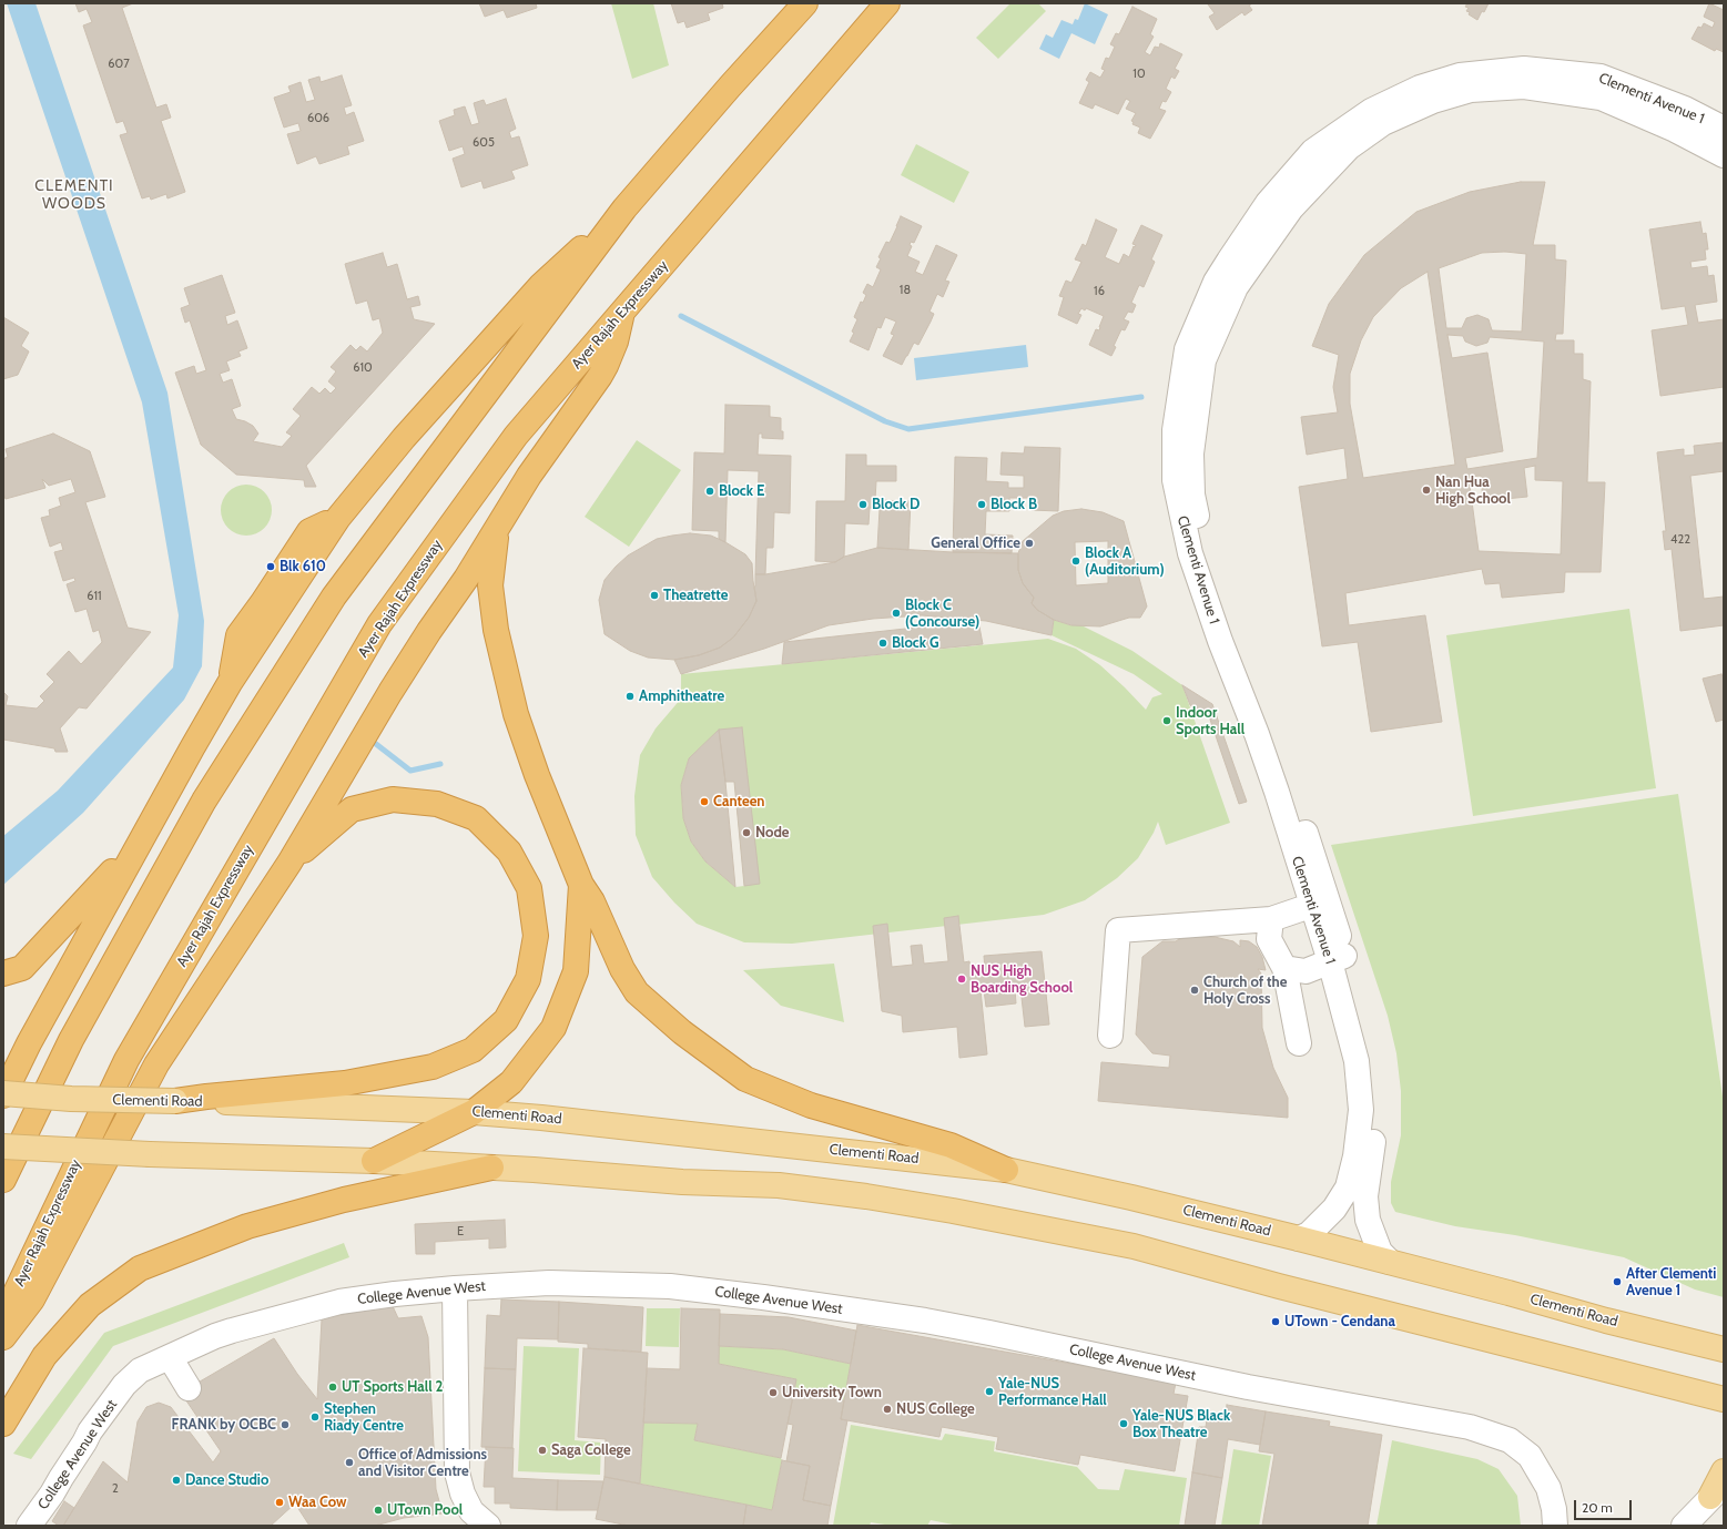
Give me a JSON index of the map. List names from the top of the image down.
{
  "streets": {
    "highway": ["Ayer Rajah Expressway"],
    "main road": ["Clementi Road"],
    "street": ["Clementi Avenue 1", "College Avenue West"]
  },
  "crossings": [
    ["Clementi Avenue 1", "Clementi Road"]
  ],
  "districts": ["CLEMENTI WOODS"],
  "places": [
    "Nan Hua High School",
    "Block E",
    "Block D",
    "Block B",
    "General Office",
    "Block A (Auditorium)",
    "Blk 610",
    "Theatrette",
    "Block C (Concourse)",
    "Block G",
    "Amphitheatre",
    "Indoor Sports Hall",
    "Canteen",
    "Node",
    "NUS High Boarding School",
    "Church of the Holy Cross",
    "After Clementi Avenue 1",
    "UTown - Cendana",
    "UT Sports Hall 2",
    "Yale-NUS Performance Hall",
    "University Town",
    "NUS College",
    "Stephen Riady Centre",
    "Yale-NUS Black Box Theatre",
    "FRANK by OCBC",
    "Saga College",
    "Office of Admissions and Visitor Centre",
    "Dance Studio",
    "Waa Cow",
    "UTown Pool"
  ],
  "house_numbers": [
    "607",
    "10",
    "606",
    "605",
    "18",
    "16",
    "610",
    "422",
    "611",
    "E",
    "2"
  ],
  "scale_bar": "20 m"
}
